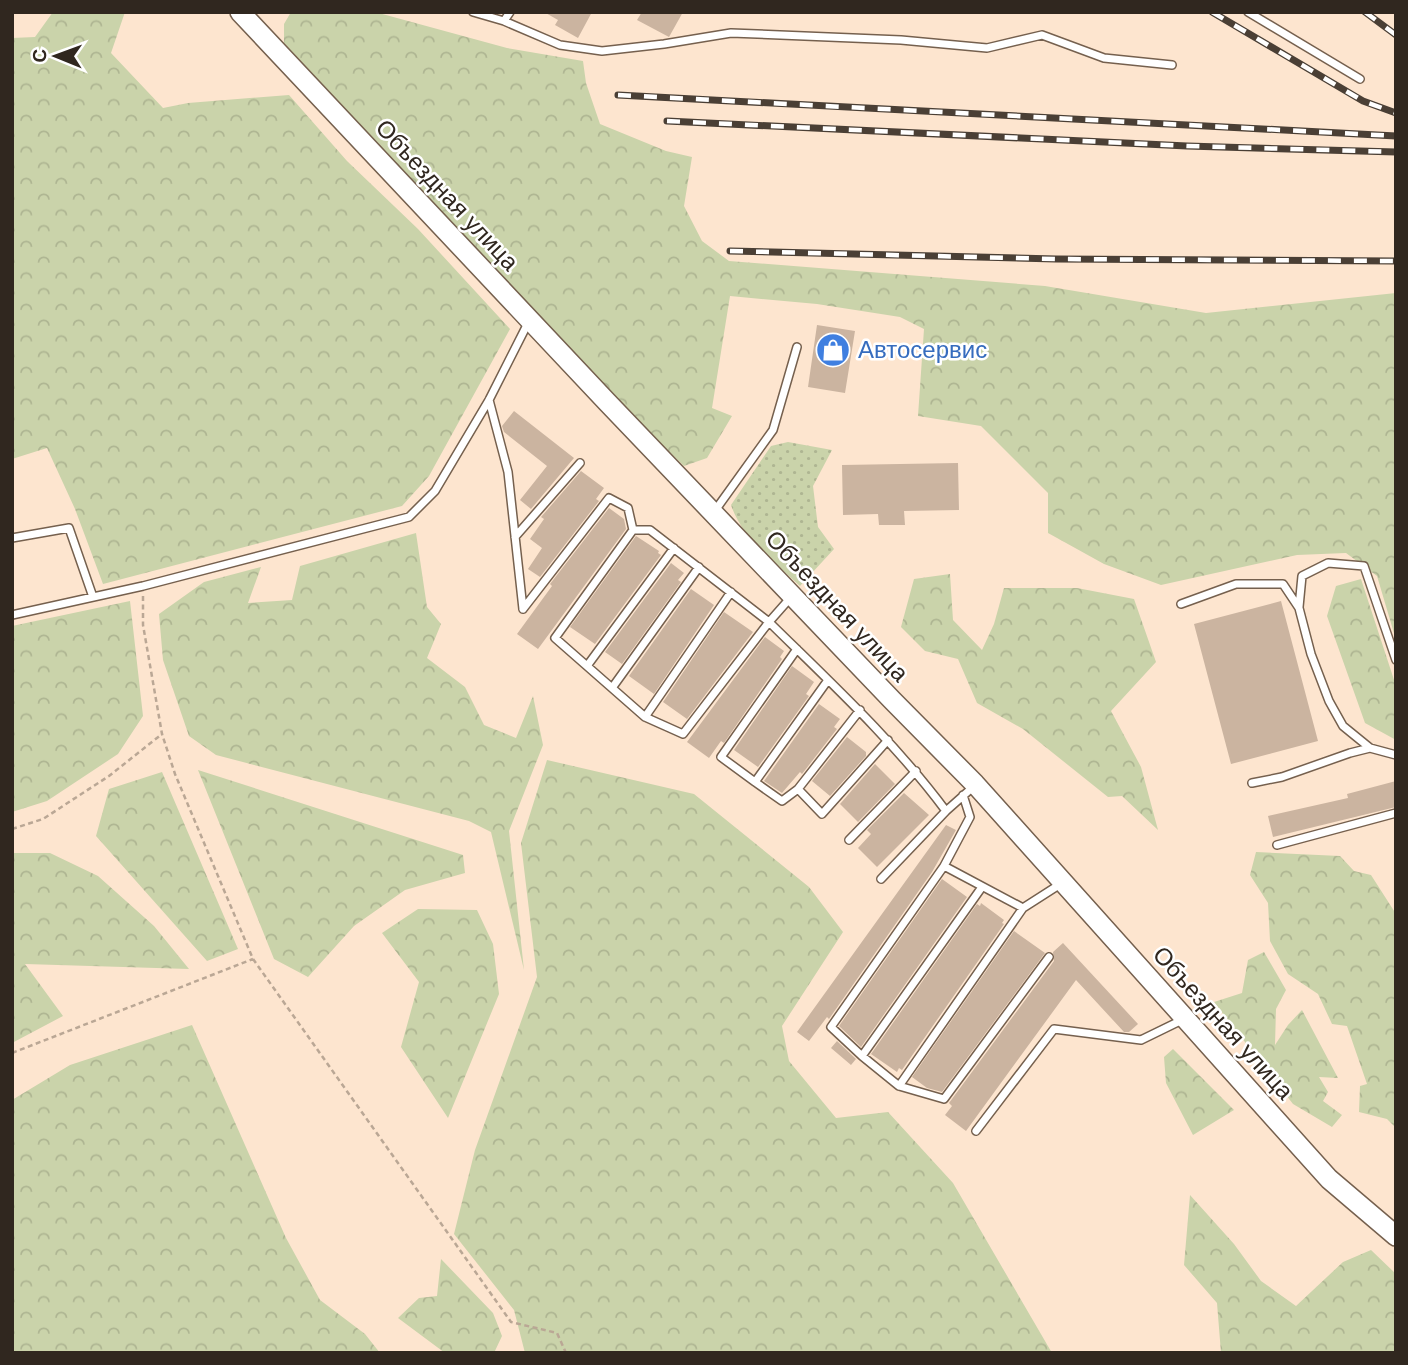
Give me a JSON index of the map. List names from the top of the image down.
{
  "streets": {
    "main road": ["Объездная улица"]
  },
  "places": {
    "shop": ["Автосервис"]
  },
  "north": "left"
}
